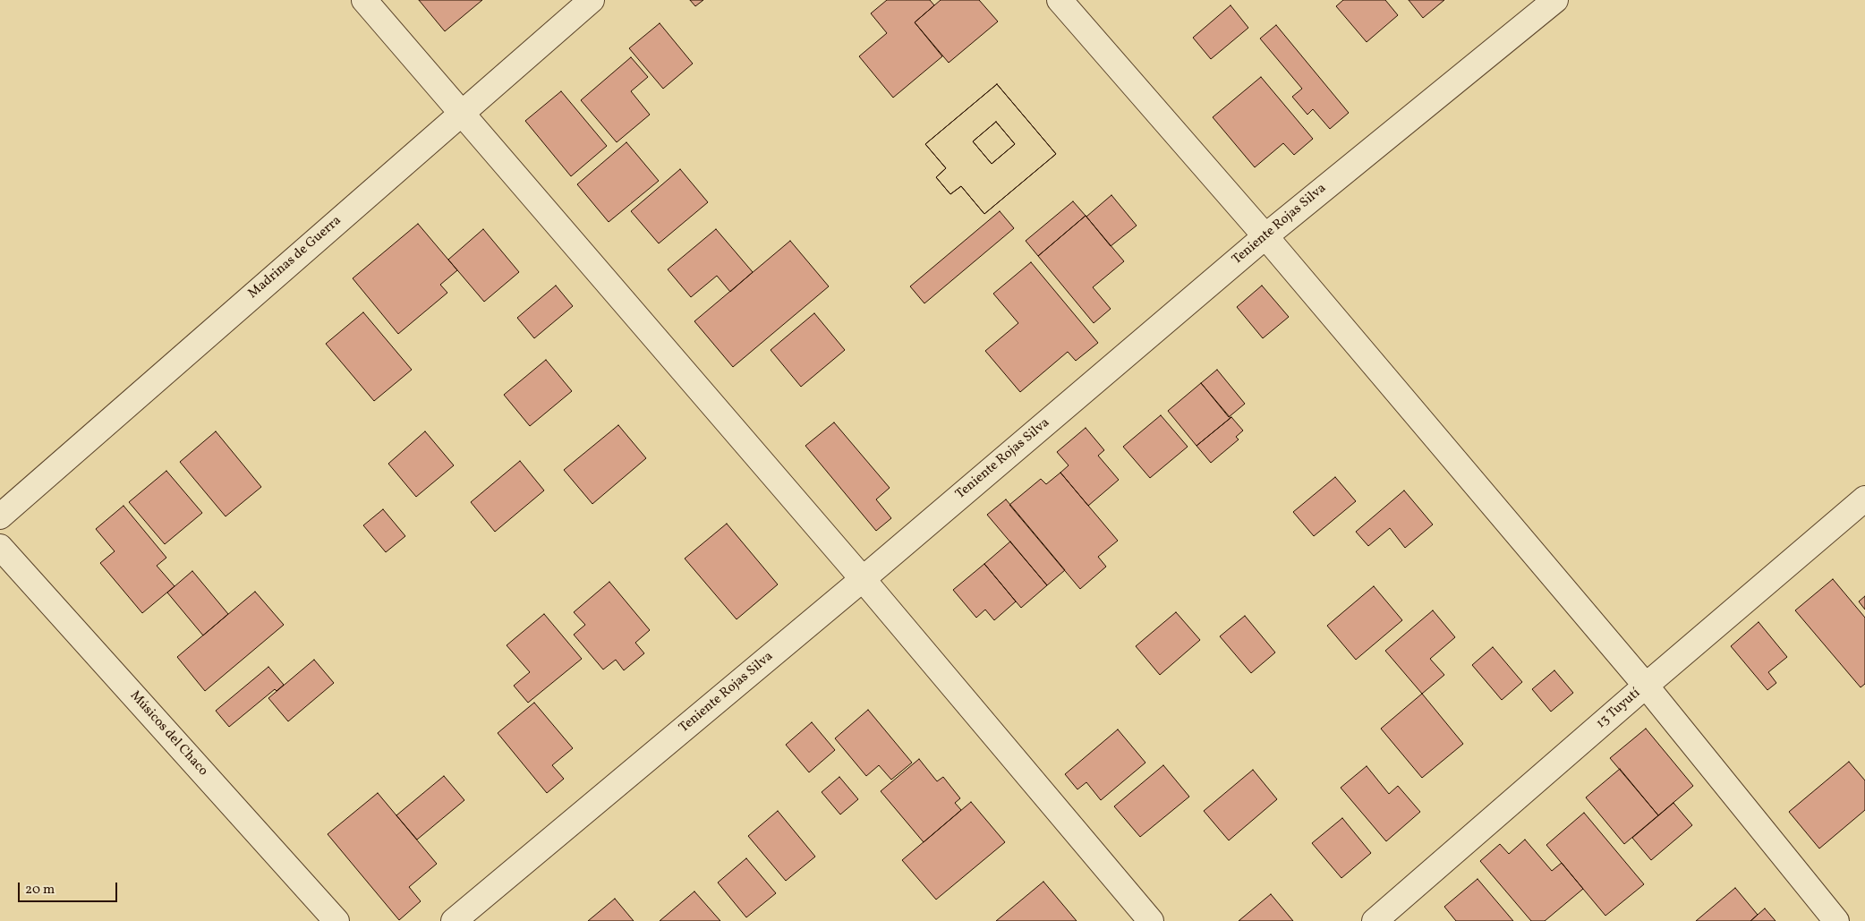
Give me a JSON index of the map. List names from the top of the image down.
{
  "streets": {
    "street": [
      "Teniente Rojas Silva",
      "Madrinas de Guerra",
      "13 Tuyutí",
      "Músicos del Chaco"
    ]
  },
  "scale_bar": "20 m"
}
